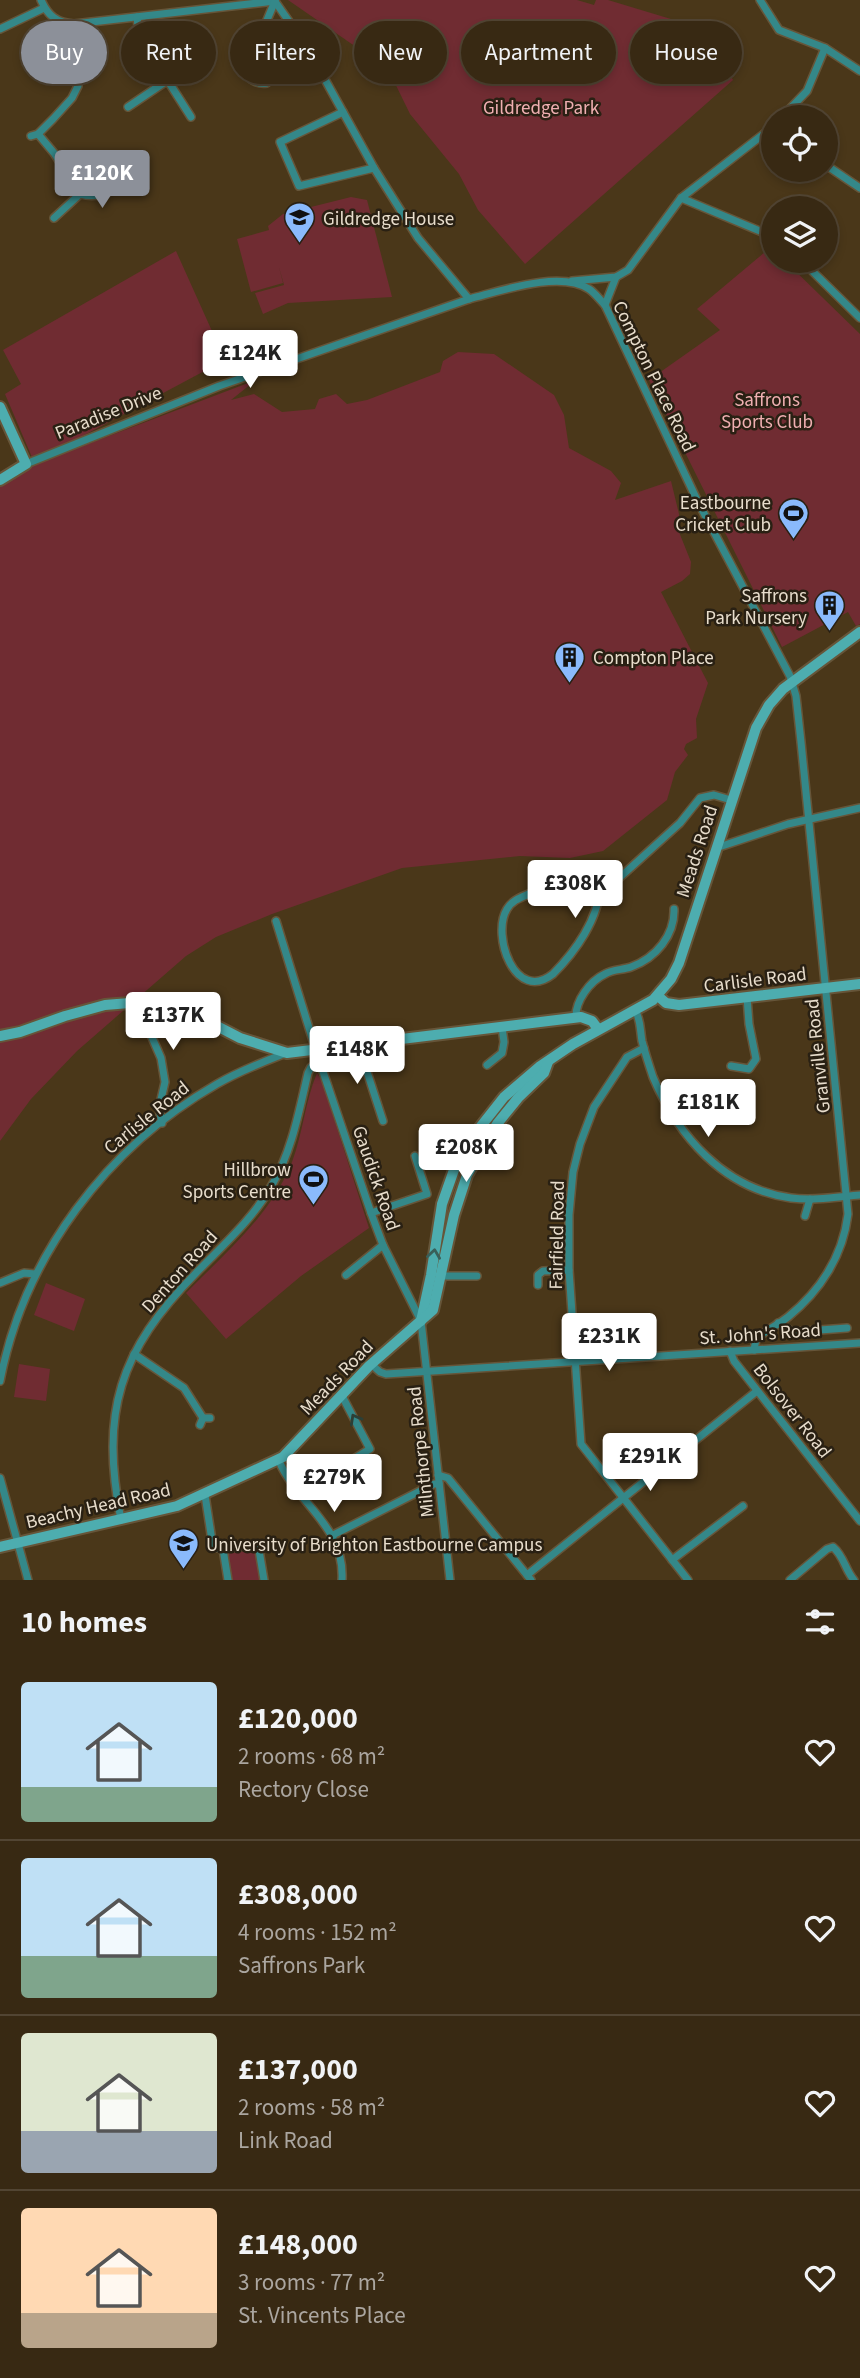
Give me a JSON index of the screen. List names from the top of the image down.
{
  "streets": {
    "street": [
      "Compton Place Road",
      "Paradise Drive",
      "Meads Road",
      "Carlisle Road",
      "Granville Road",
      "Gaudick Road",
      "Fairfield Road",
      "Denton Road",
      "St. John's Road",
      "Bolsover Road",
      "Milnthorpe Road",
      "Beachy Head Road"
    ]
  },
  "crossings": [
    ["Compton Place Road", "Meads Road"],
    ["Compton Place Road", "Granville Road"],
    ["Meads Road", "Carlisle Road"],
    ["Meads Road", "Granville Road"],
    ["Meads Road", "Gaudick Road"],
    ["Meads Road", "St. John's Road"],
    ["Meads Road", "Milnthorpe Road"],
    ["Meads Road", "Beachy Head Road"],
    ["Carlisle Road", "Granville Road"],
    ["Carlisle Road", "Gaudick Road"],
    ["Granville Road", "St. John's Road"],
    ["Gaudick Road", "Denton Road"],
    ["Gaudick Road", "Milnthorpe Road"],
    ["Fairfield Road", "St. John's Road"],
    ["Denton Road", "Beachy Head Road"],
    ["St. John's Road", "Bolsover Road"],
    ["St. John's Road", "Milnthorpe Road"]
  ],
  "parks": ["Gildredge Park", "Saffrons Sports Club"],
  "places": {
    "school or university": ["Gildredge House", "University of Brighton Eastbourne Campus"],
    "sports": ["Eastbourne Cricket Club", "Hillbrow Sports Centre"],
    "building": ["Saffrons Park Nursery", "Compton Place"]
  },
  "page": {
    "chip": [
      "Buy",
      "Rent",
      "Filters",
      "New",
      "Apartment",
      "House"
    ],
    "price": [
      "£120K",
      "£124K",
      "£308K",
      "£137K",
      "£148K",
      "£181K",
      "£208K",
      "£231K",
      "£291K",
      "£279K"
    ],
    "heading": "10 homes",
    "list": [
      {
        "name": "£120,000",
        "note": "2 rooms · 68 m² · Rectory Close"
      },
      {
        "name": "£308,000",
        "note": "4 rooms · 152 m² · Saffrons Park"
      },
      {
        "name": "£137,000",
        "note": "2 rooms · 58 m² · Link Road"
      },
      {
        "name": "£148,000",
        "note": "3 rooms · 77 m² · St. Vincents Place"
      }
    ]
  }
}
